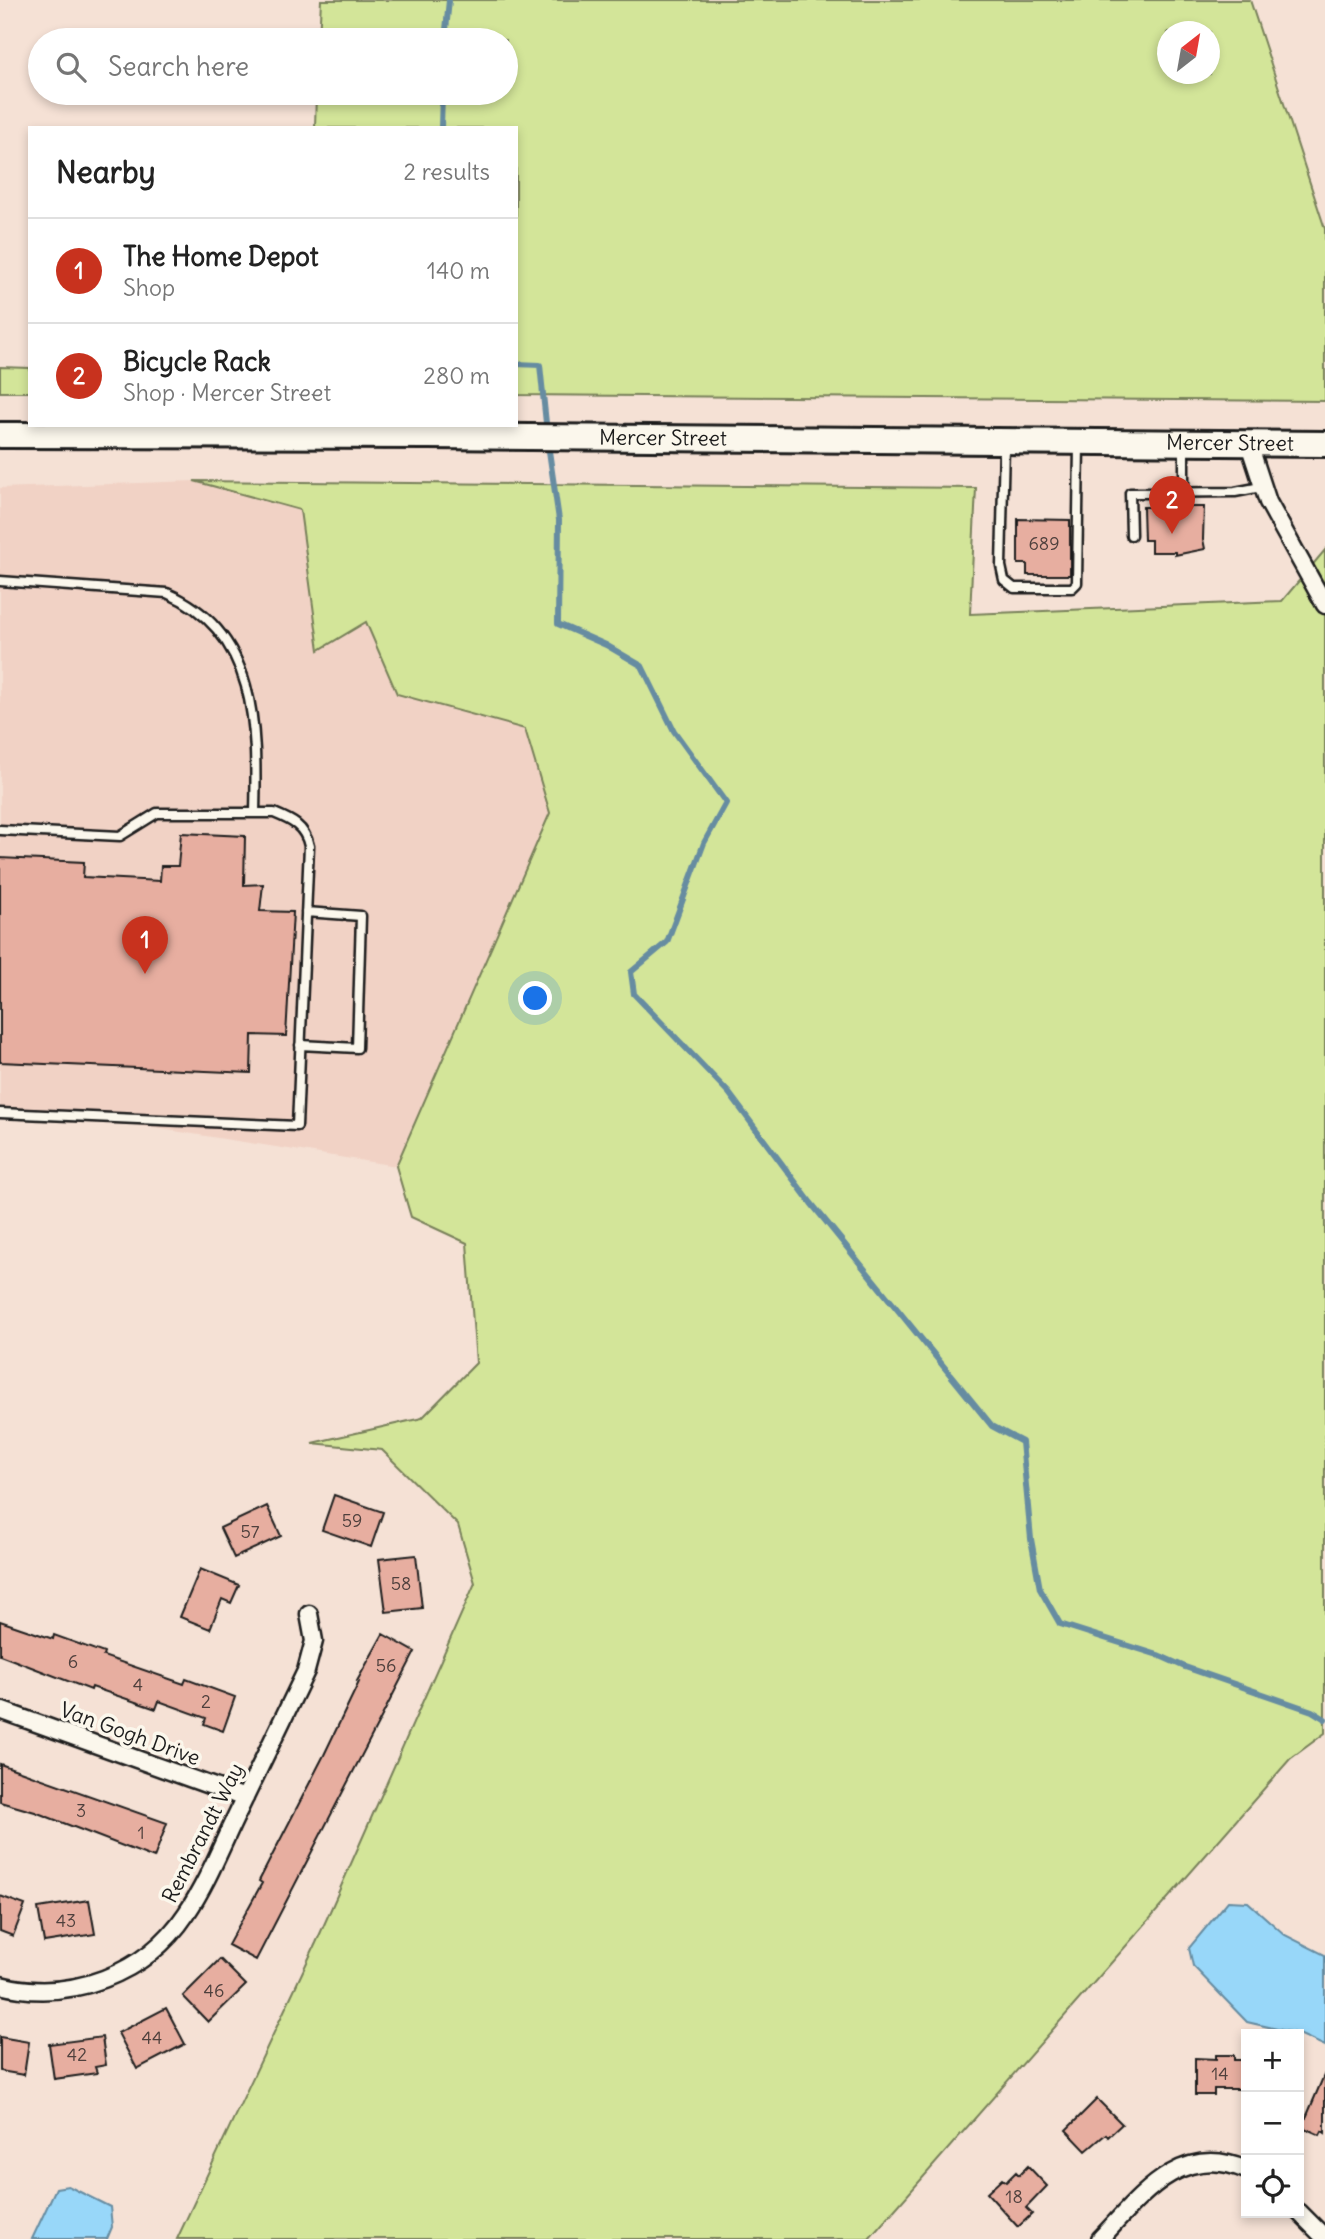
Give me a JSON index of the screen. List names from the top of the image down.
{
  "streets": {
    "main road": ["Mercer Street"],
    "street": ["Van Gogh Drive", "Rembrandt Way"]
  },
  "crossings": [
    ["Van Gogh Drive", "Rembrandt Way"]
  ],
  "house_numbers": [
    "689",
    "59",
    "57",
    "58",
    "6",
    "56",
    "4",
    "2",
    "3",
    "1",
    "43",
    "46",
    "44",
    "42",
    "14",
    "18"
  ],
  "north": "top right",
  "page": {
    "search": "Search here",
    "heading": ["Nearby", "2 results"],
    "list": [
      {
        "mark": "1",
        "name": "The Home Depot",
        "note": "Shop",
        "value": "140 m"
      },
      {
        "mark": "2",
        "name": "Bicycle Rack",
        "note": "Shop · Mercer Street",
        "value": "280 m"
      }
    ],
    "pins": ["2", "1"],
    "map_buttons": ["+", "−"]
  }
}
